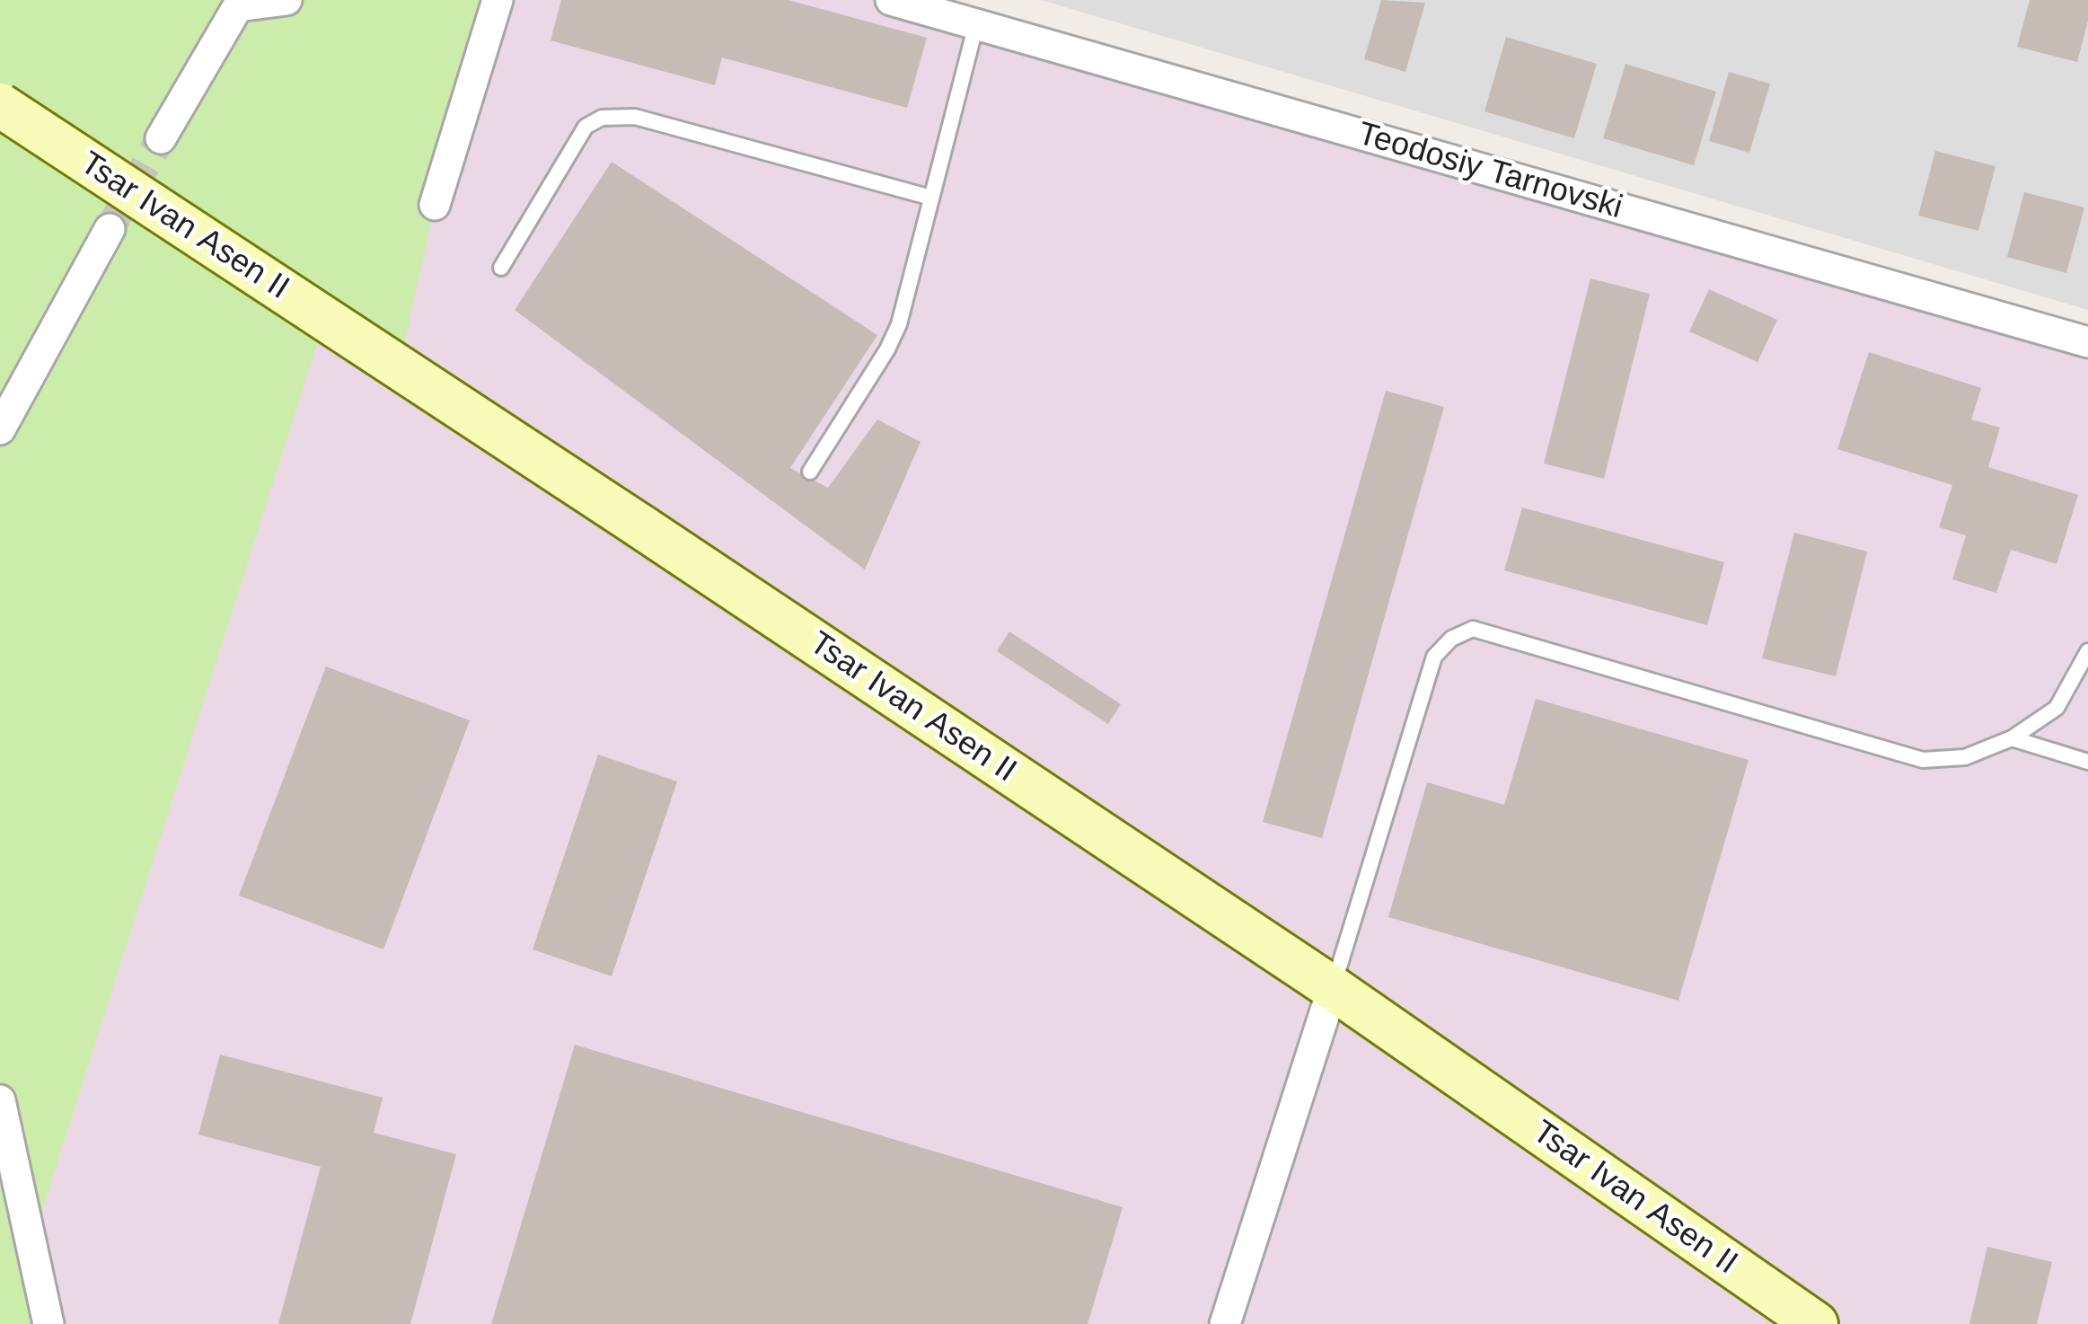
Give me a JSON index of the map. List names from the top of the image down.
{
  "streets": {
    "main road": ["Tsar Ivan Asen II"],
    "street": ["Teodosiy Tarnovski"]
  }
}
